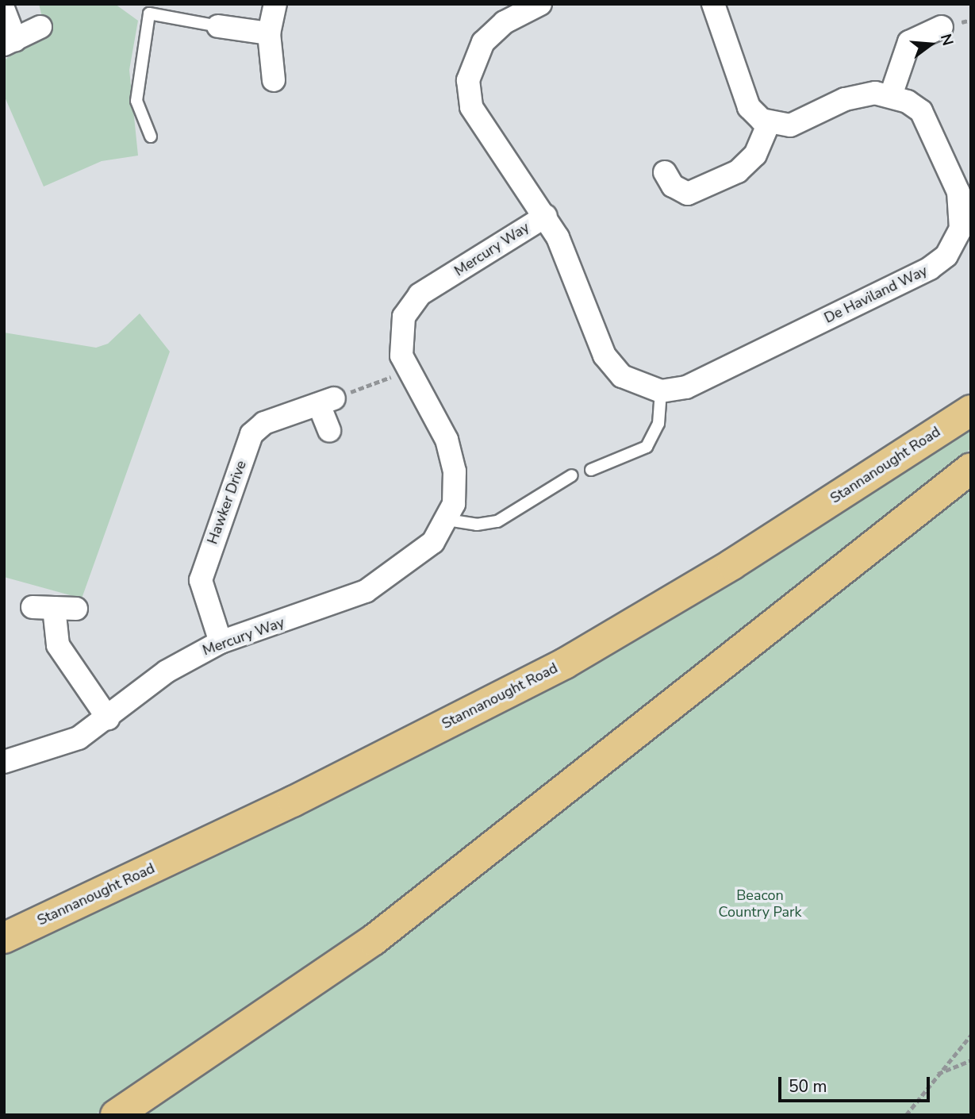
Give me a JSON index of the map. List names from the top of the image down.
{
  "streets": {
    "main road": ["Stannanought Road"],
    "street": ["Mercury Way", "De Haviland Way", "Hawker Drive"]
  },
  "crossings": [
    ["Mercury Way", "Hawker Drive"]
  ],
  "parks": ["Beacon Country Park"],
  "scale_bar": "50 m",
  "north": "right"
}
